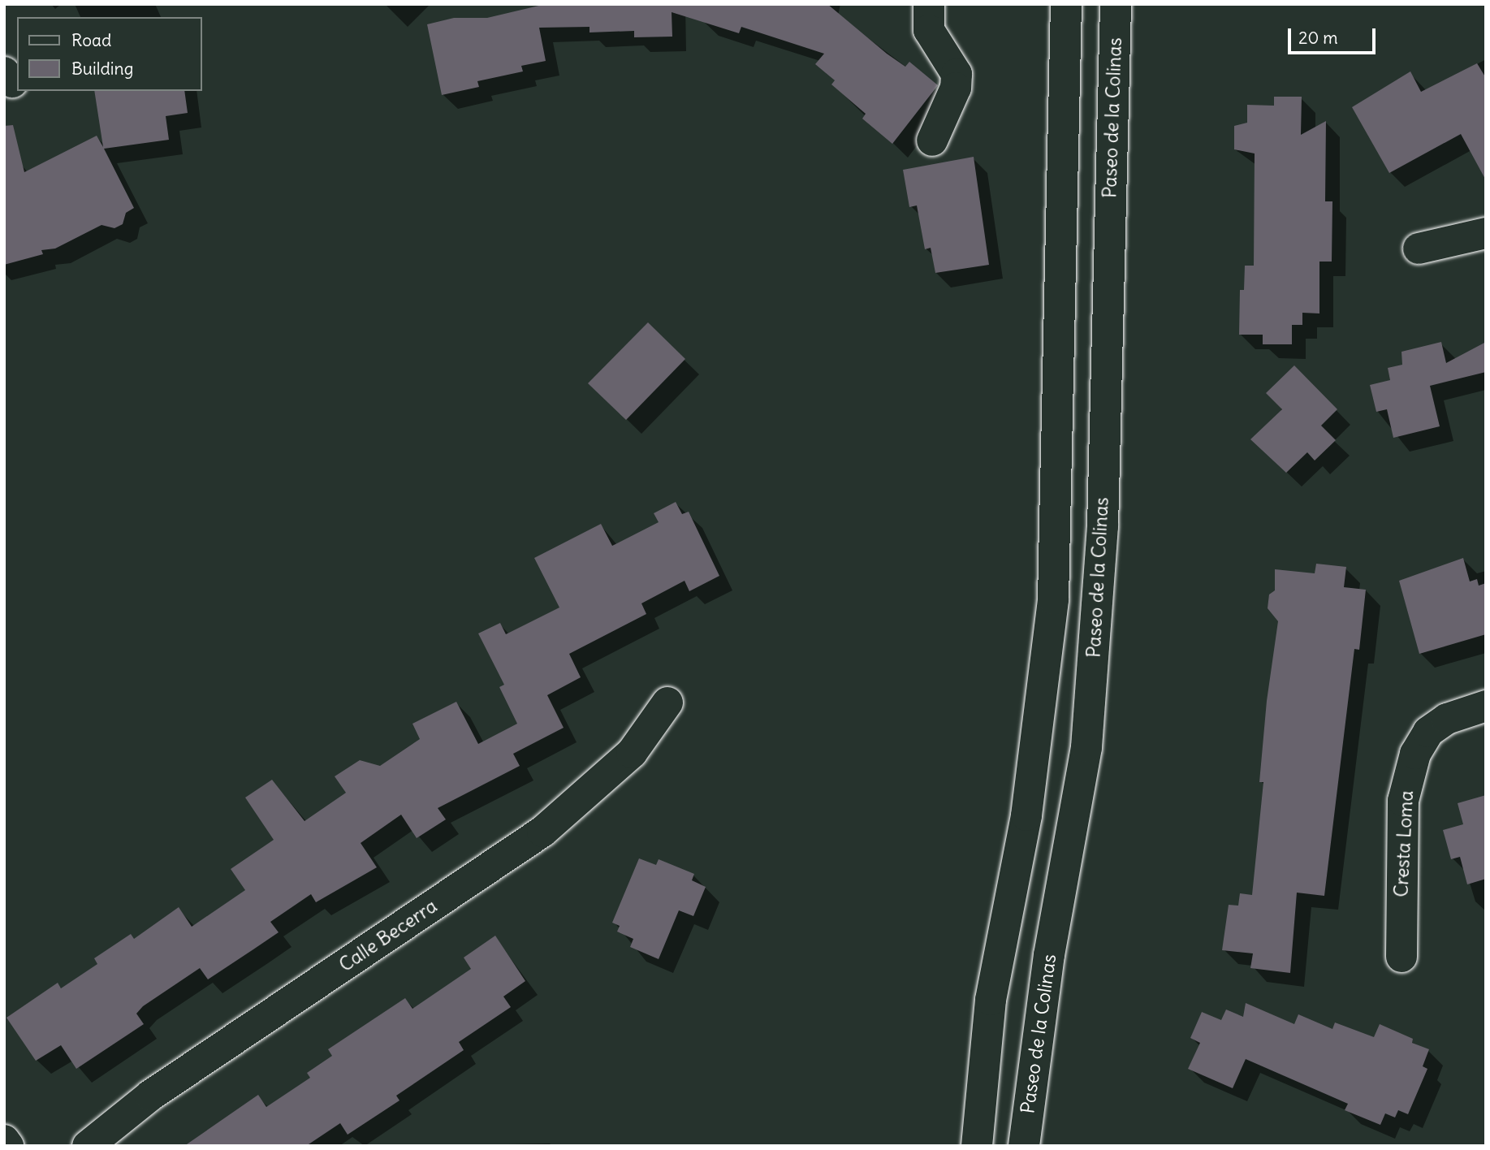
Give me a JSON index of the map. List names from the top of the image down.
{
  "streets": {
    "main road": ["Paseo de la Colinas", "Cresta Loma", "Calle Becerra"]
  },
  "legend": ["Road", "Building"],
  "scale_bar": "20 m"
}
